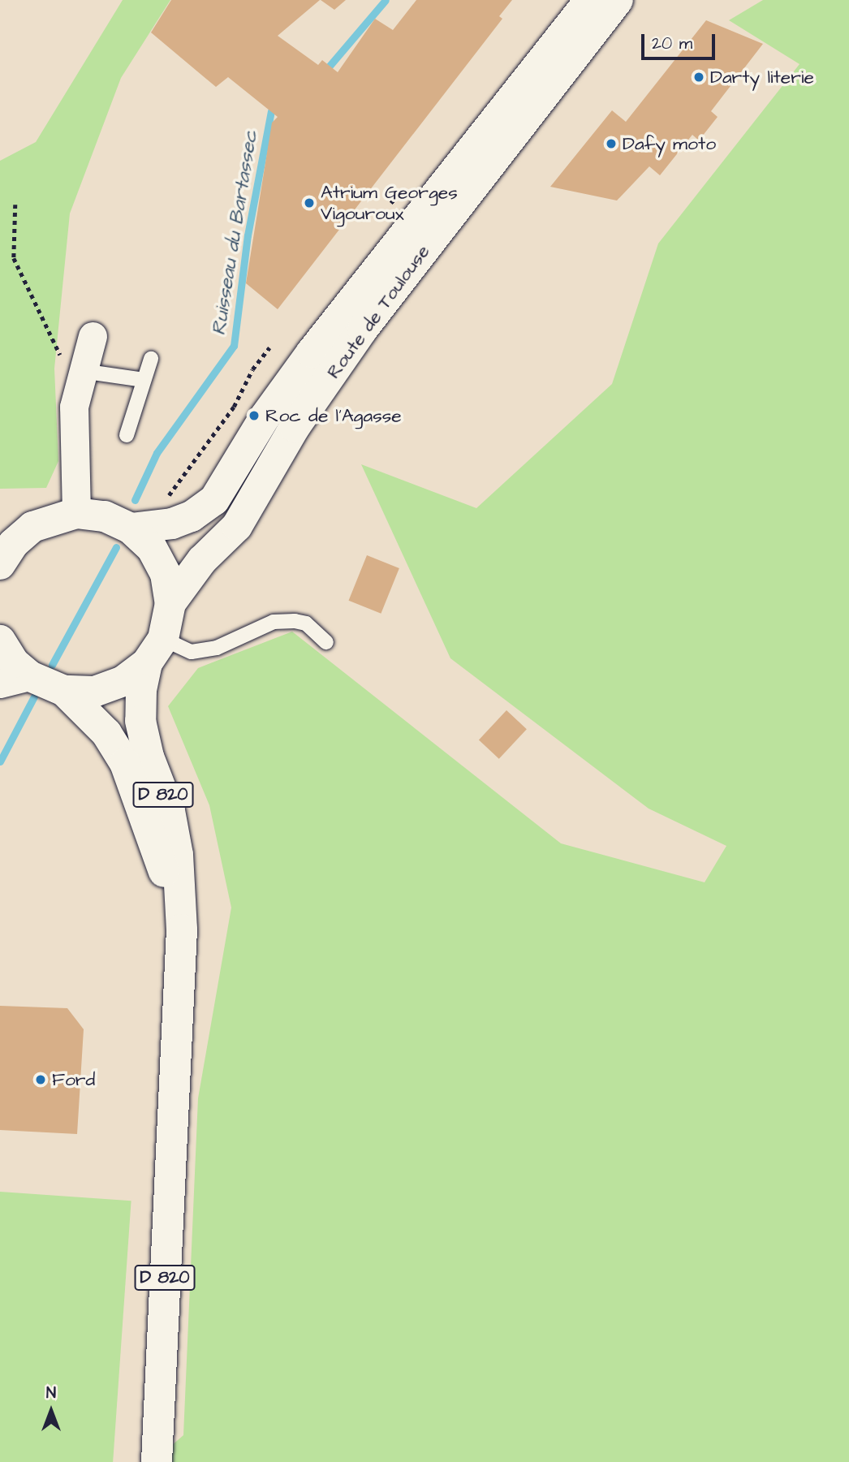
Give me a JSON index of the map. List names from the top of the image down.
{
  "streets": {
    "main road": ["Route de Toulouse", "D 820"]
  },
  "water": ["Ruisseau du Bartassec"],
  "places": [
    "Darty literie",
    "Dafy moto",
    "Atrium Georges Vigouroux",
    "Roc de l'Agasse",
    "Ford"
  ],
  "scale_bar": "20 m",
  "north": "top"
}
